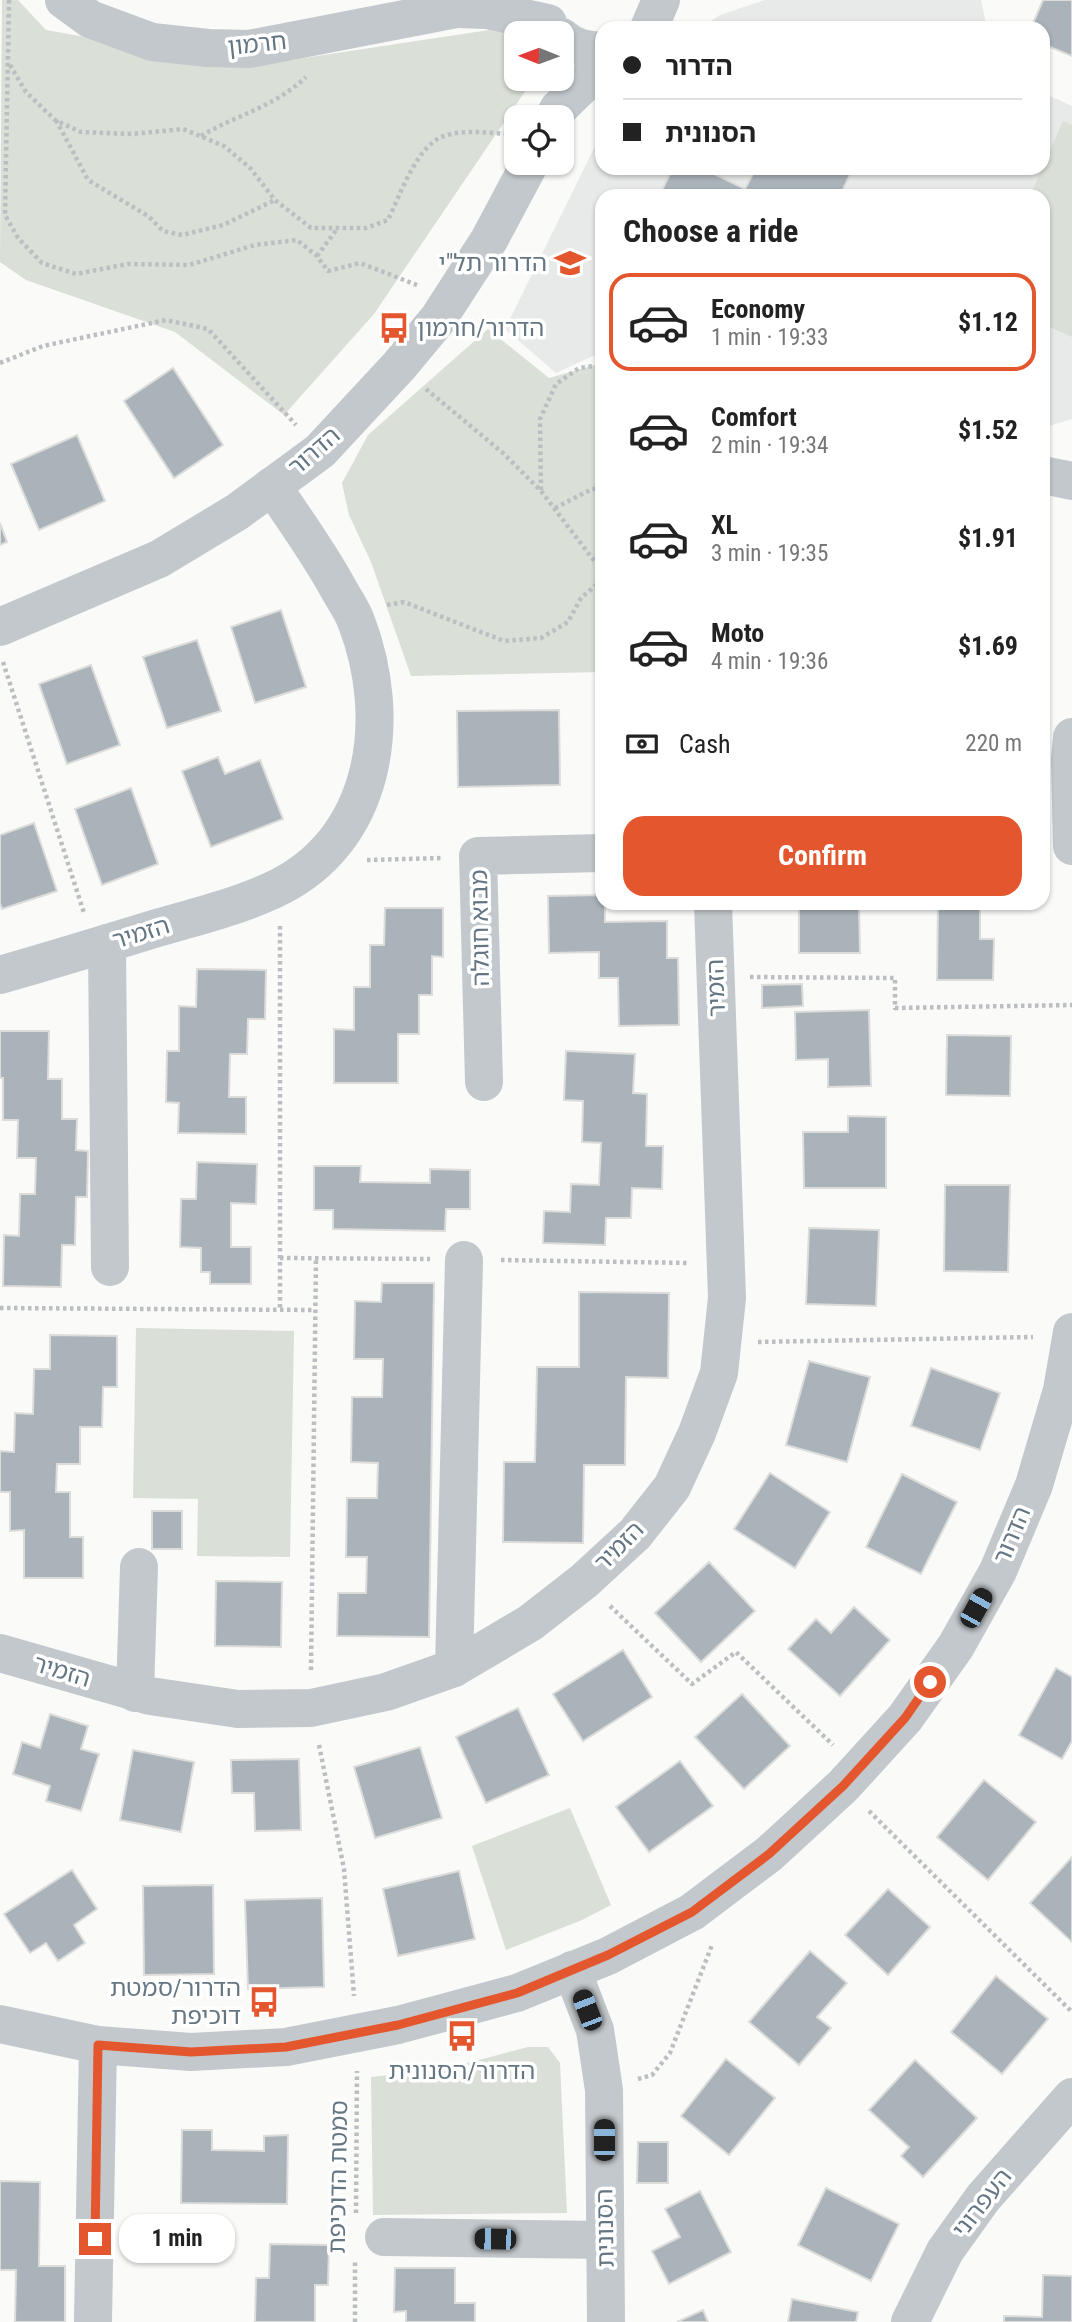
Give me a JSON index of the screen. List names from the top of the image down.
{
  "streets": {
    "street": [
      "חרמון",
      "הדרור",
      "מבוא חוגלה",
      "הזמיר",
      "העפרוני",
      "הסנונית"
    ],
    "path": ["סמטת הדוכיפת"]
  },
  "crossings": [
    ["הדרור", "הזמיר"],
    ["הדרור", "סמטת הדוכיפת"],
    ["הדרור", "הסנונית"],
    ["הזמיר", "סמטת הדוכיפת"]
  ],
  "places": {
    "school or university": ["הדרור תל\"י"],
    "bus stop": ["הדרור/חרמון", "הדרור/סמטת דוכיפת", "הדרור/הסנונית"]
  },
  "north": "left",
  "page": {
    "banner": ["הדרור", "הסנונית"],
    "heading": "Choose a ride",
    "list": [
      {
        "name": "Economy",
        "note": "1 min · 19:33",
        "value": "$1.12"
      },
      {
        "name": "Comfort",
        "note": "2 min · 19:34",
        "value": "$1.52"
      },
      {
        "name": "XL",
        "note": "3 min · 19:35",
        "value": "$1.91"
      },
      {
        "name": "Moto",
        "note": "4 min · 19:36",
        "value": "$1.69"
      }
    ],
    "pay": ["Cash", "220 m"],
    "buttons": "Confirm",
    "bubble": "1 min"
  }
}
